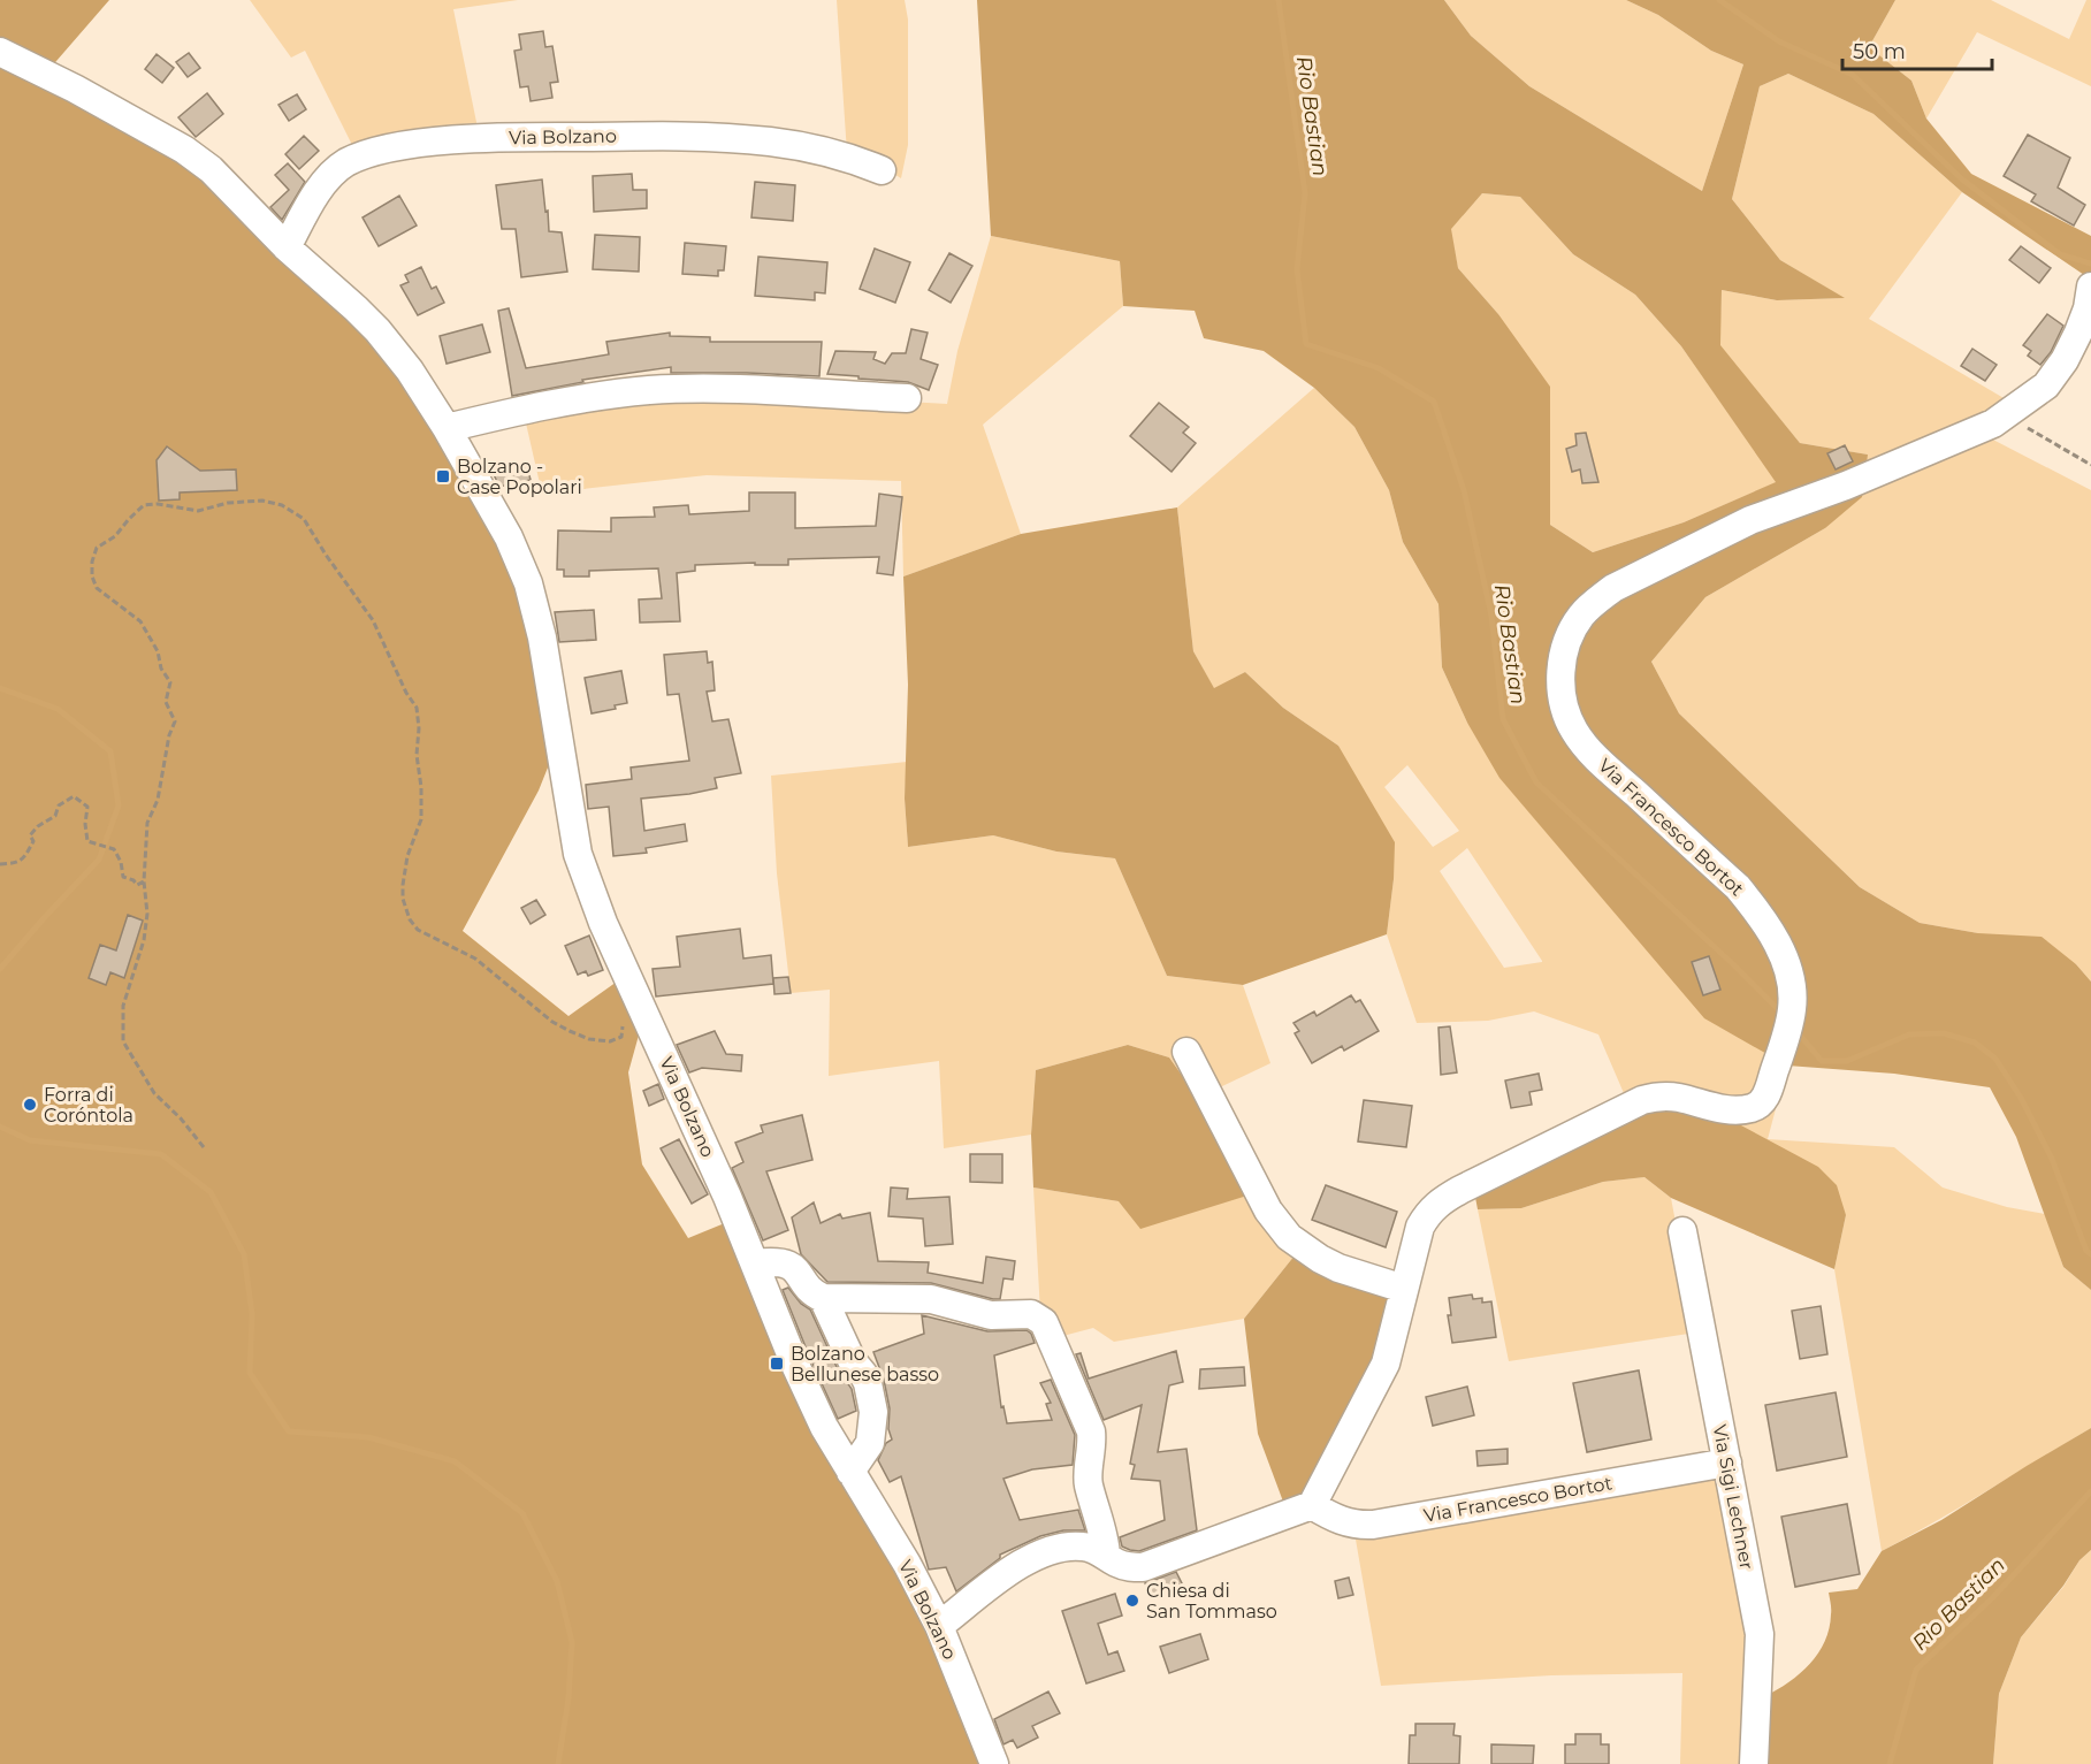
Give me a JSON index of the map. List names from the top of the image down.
{
  "streets": {
    "street": ["Via Bolzano", "Via Francesco Bortot", "Via Sigi Lechner"]
  },
  "crossings": [
    ["Via Francesco Bortot", "Via Sigi Lechner"]
  ],
  "water": ["Rio Bastian"],
  "places": {
    "transit": ["Bolzano - Case Popolari", "Bolzano Bellunese basso"],
    "other": ["Forra di Coróntola", "Chiesa di San Tommaso"]
  },
  "scale_bar": "50 m"
}
